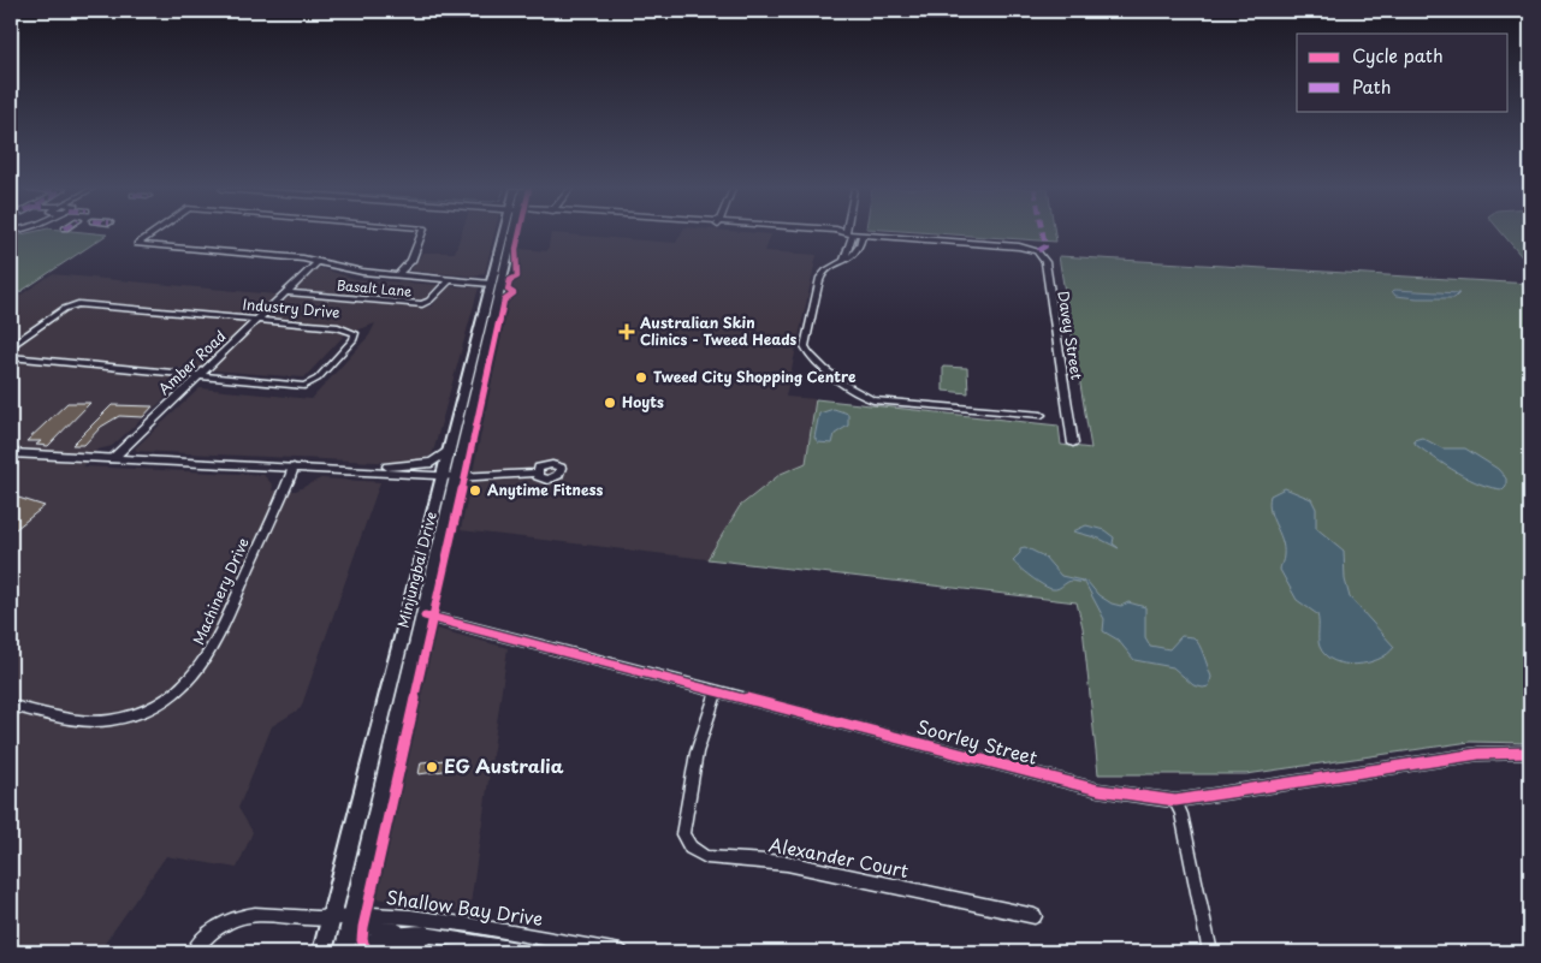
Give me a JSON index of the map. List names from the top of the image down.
{
  "streets": {
    "main road": ["Minjungbal Drive"],
    "street": [
      "Basalt Lane",
      "Industry Drive",
      "Davey Street",
      "Amber Road",
      "Machinery Drive",
      "Soorley Street",
      "Alexander Court",
      "Shallow Bay Drive"
    ]
  },
  "crossings": [
    ["Basalt Lane", "Amber Road"],
    ["Industry Drive", "Amber Road"],
    ["Minjungbal Drive", "Soorley Street"],
    ["Minjungbal Drive", "Shallow Bay Drive"],
    ["Soorley Street", "Alexander Court"]
  ],
  "places": {
    "health": ["Australian Skin Clinics - Tweed Heads"],
    "other": [
      "Tweed City Shopping Centre",
      "Hoyts",
      "Anytime Fitness",
      "EG Australia"
    ]
  },
  "legend": ["Cycle path", "Path"]
}
